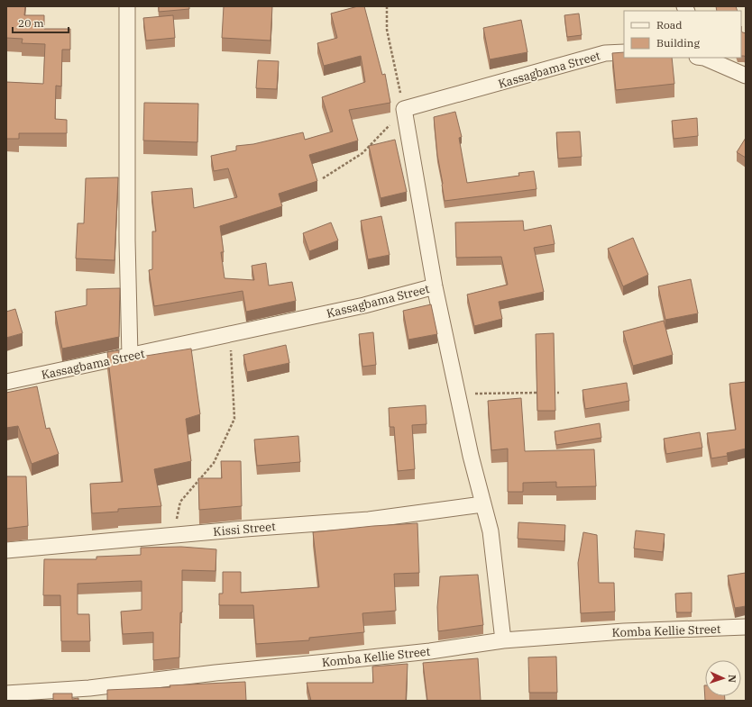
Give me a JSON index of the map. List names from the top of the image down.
{
  "streets": {
    "street": ["Kassagbama Street", "Kissi Street", "Komba Kellie Street"]
  },
  "legend": ["Road", "Building"],
  "scale_bar": "20 m",
  "north": "right"
}
